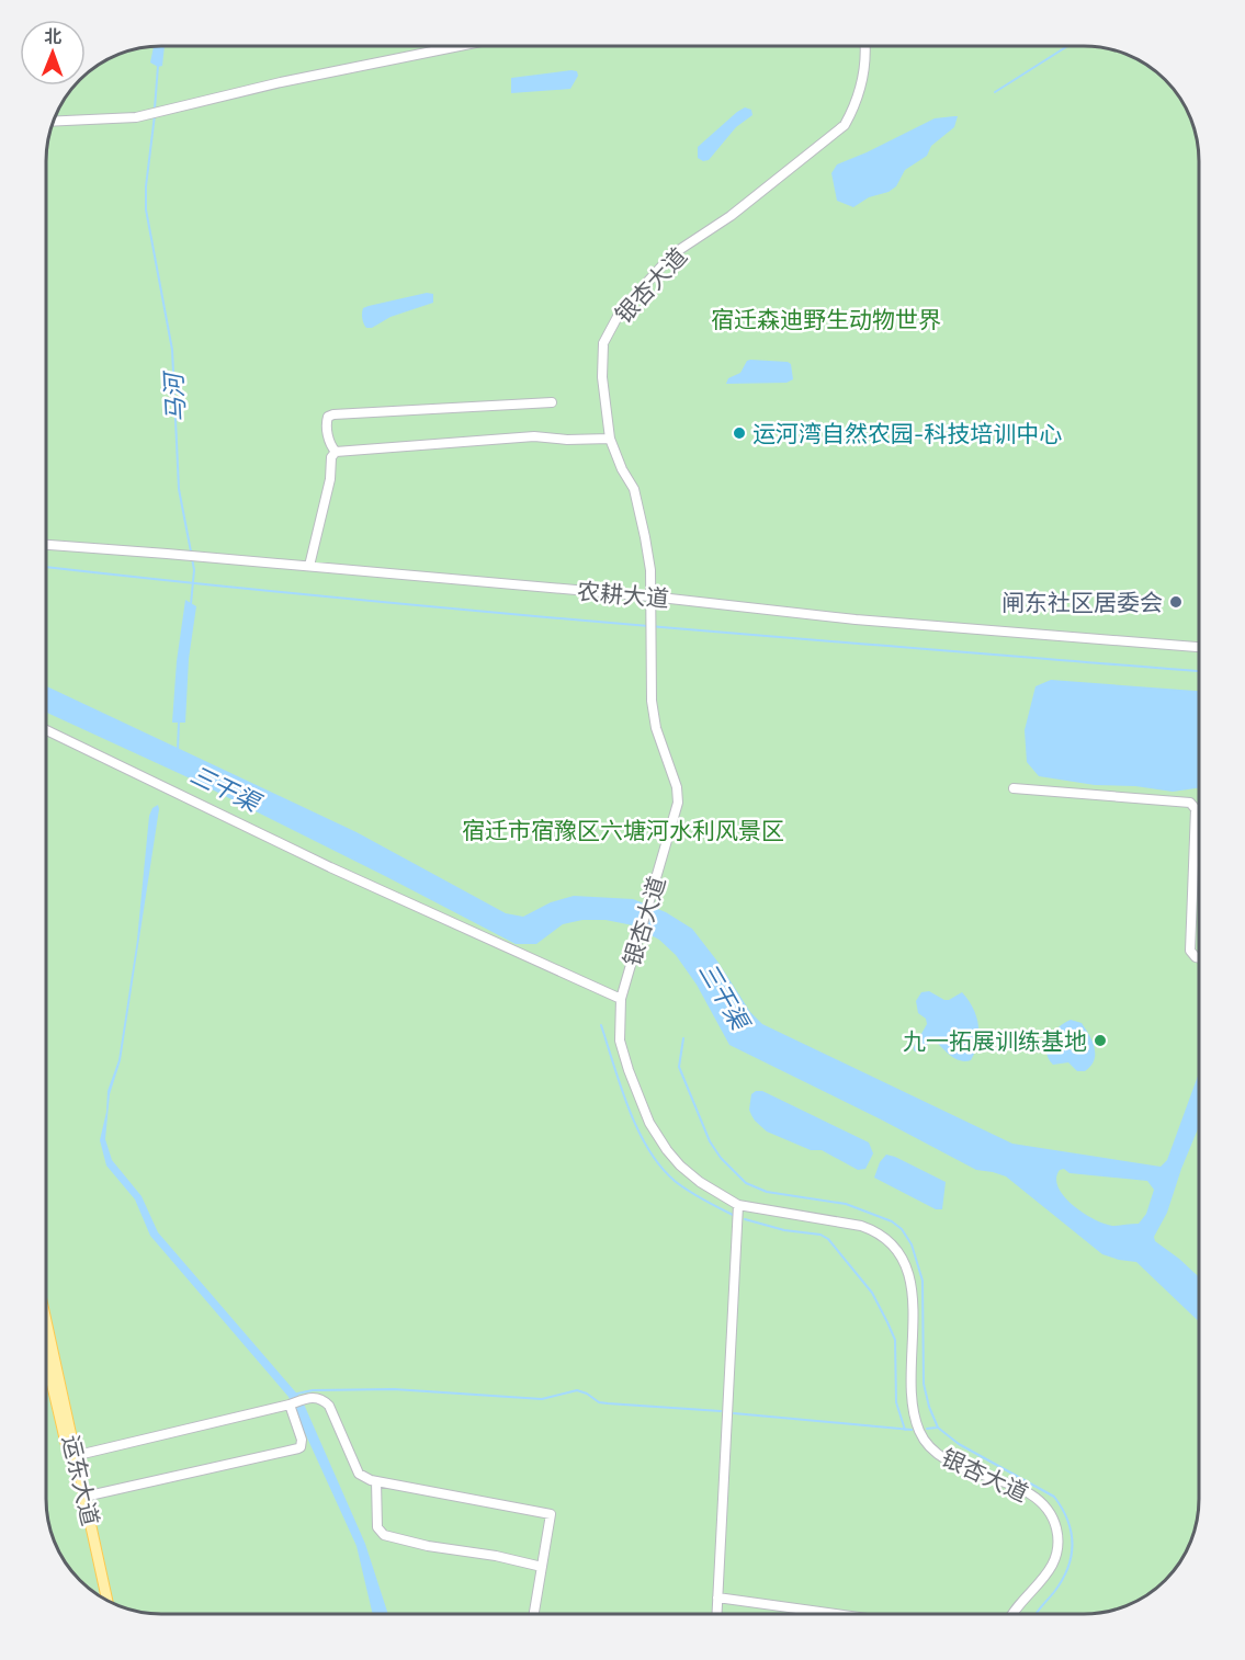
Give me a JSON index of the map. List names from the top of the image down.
{
  "streets": {
    "main road": ["运东大道"],
    "street": ["银杏大道", "农耕大道"]
  },
  "crossings": [
    ["银杏大道", "农耕大道"]
  ],
  "water": ["马河", "三干渠"],
  "parks": ["宿迁森迪野生动物世界", "宿迁市宿豫区六塘河水利风景区"],
  "places": ["运河湾自然农园-科技培训中心", "闸东社区居委会", "九一拓展训练基地"],
  "north": "top"
}
